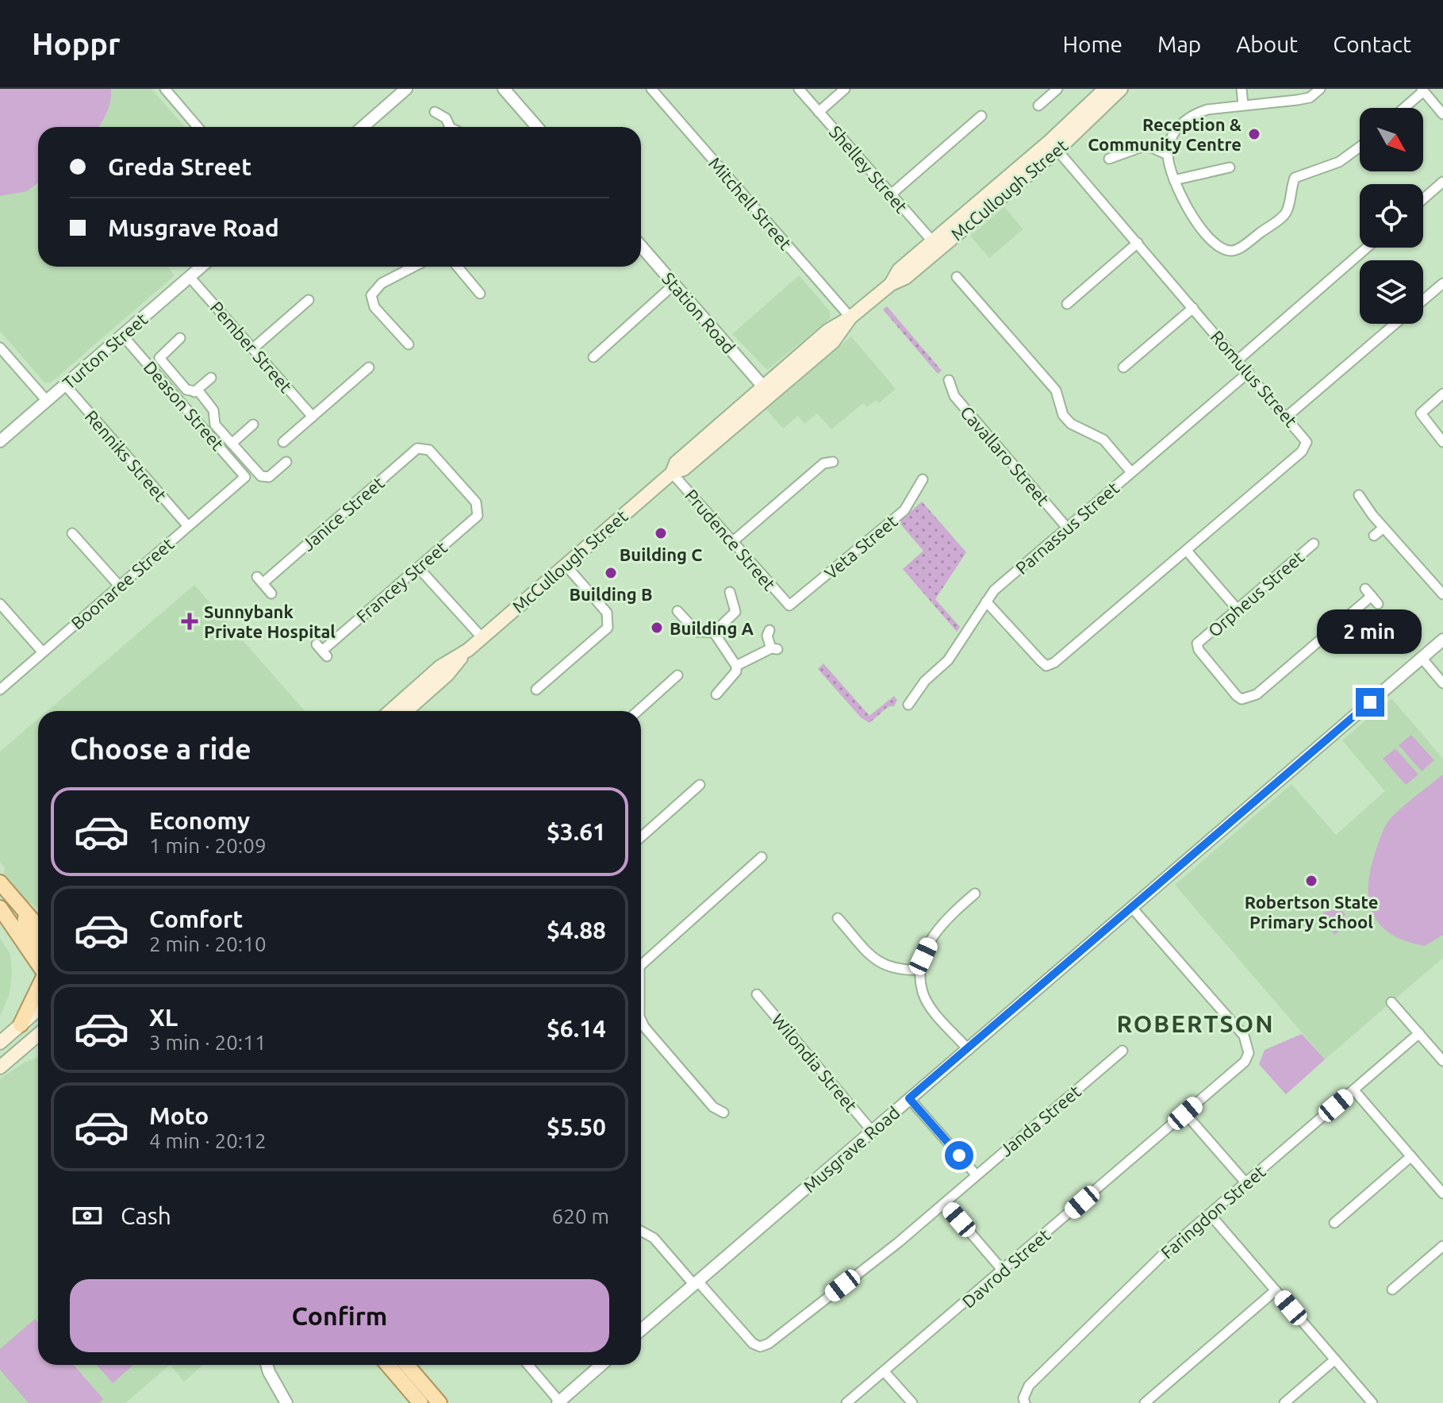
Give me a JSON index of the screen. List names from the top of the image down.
{
  "streets": {
    "main road": ["McCullough Street"],
    "street": [
      "Shelley Street",
      "Mitchell Street",
      "Station Road",
      "Pember Street",
      "Turton Street",
      "Romulus Street",
      "Deason Street",
      "Renniks Street",
      "Cavallaro Street",
      "Janice Street",
      "Parnassus Street",
      "Prudence Street",
      "Veta Street",
      "Francey Street",
      "Boonaree Street",
      "Orpheus Street",
      "Wilondia Street",
      "Janda Street",
      "Musgrave Road",
      "Faringdon Street",
      "Davrod Street"
    ]
  },
  "crossings": [
    ["Shelley Street", "McCullough Street"],
    ["McCullough Street", "Mitchell Street"],
    ["McCullough Street", "Station Road"],
    ["McCullough Street", "Romulus Street"],
    ["McCullough Street", "Prudence Street"],
    ["Pember Street", "Turton Street"],
    ["Turton Street", "Deason Street"],
    ["Turton Street", "Renniks Street"],
    ["Romulus Street", "Parnassus Street"],
    ["Deason Street", "Boonaree Street"],
    ["Renniks Street", "Boonaree Street"],
    ["Cavallaro Street", "Parnassus Street"],
    ["Janice Street", "Francey Street"],
    ["Prudence Street", "Veta Street"],
    ["Wilondia Street", "Musgrave Road"],
    ["Janda Street", "Musgrave Road"],
    ["Musgrave Road", "Davrod Street"]
  ],
  "districts": ["ROBERTSON"],
  "places": {
    "other": [
      "Reception & Community Centre",
      "Building C",
      "Building B",
      "Building A",
      "Robertson State Primary School"
    ],
    "health": ["Sunnybank Private Hospital"]
  },
  "north": "bottom right",
  "page": {
    "header": "Hoppr",
    "nav": [
      "Home",
      "Map",
      "About",
      "Contact"
    ],
    "banner": ["Greda Street", "Musgrave Road"],
    "bubble": "2 min",
    "heading": "Choose a ride",
    "list": [
      {
        "name": "Economy",
        "note": "1 min · 20:09",
        "value": "$3.61"
      },
      {
        "name": "Comfort",
        "note": "2 min · 20:10",
        "value": "$4.88"
      },
      {
        "name": "XL",
        "note": "3 min · 20:11",
        "value": "$6.14"
      },
      {
        "name": "Moto",
        "note": "4 min · 20:12",
        "value": "$5.50"
      }
    ],
    "pay": ["Cash", "620 m"],
    "buttons": "Confirm"
  }
}
